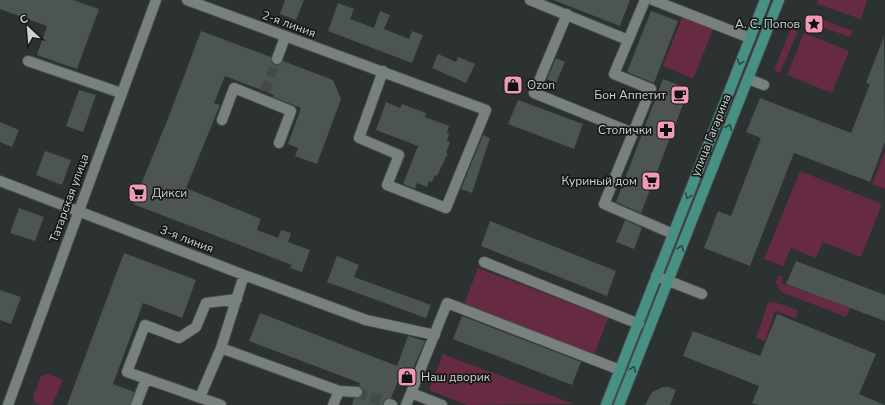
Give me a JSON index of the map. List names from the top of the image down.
{
  "streets": {
    "main road": ["улица Гагарина"],
    "street": ["2-я линия", "Татарская улица", "3-я линия"]
  },
  "crossings": [
    ["Татарская улица", "3-я линия"]
  ],
  "places": {
    "place": ["А. С. Попов"],
    "shop": ["Ozon", "Наш дворик"],
    "cafe": ["Бон Аппетит"],
    "pharmacy": ["Столички"],
    "supermarket": ["Куриный дом", "Дикси"]
  },
  "north": "top left"
}
